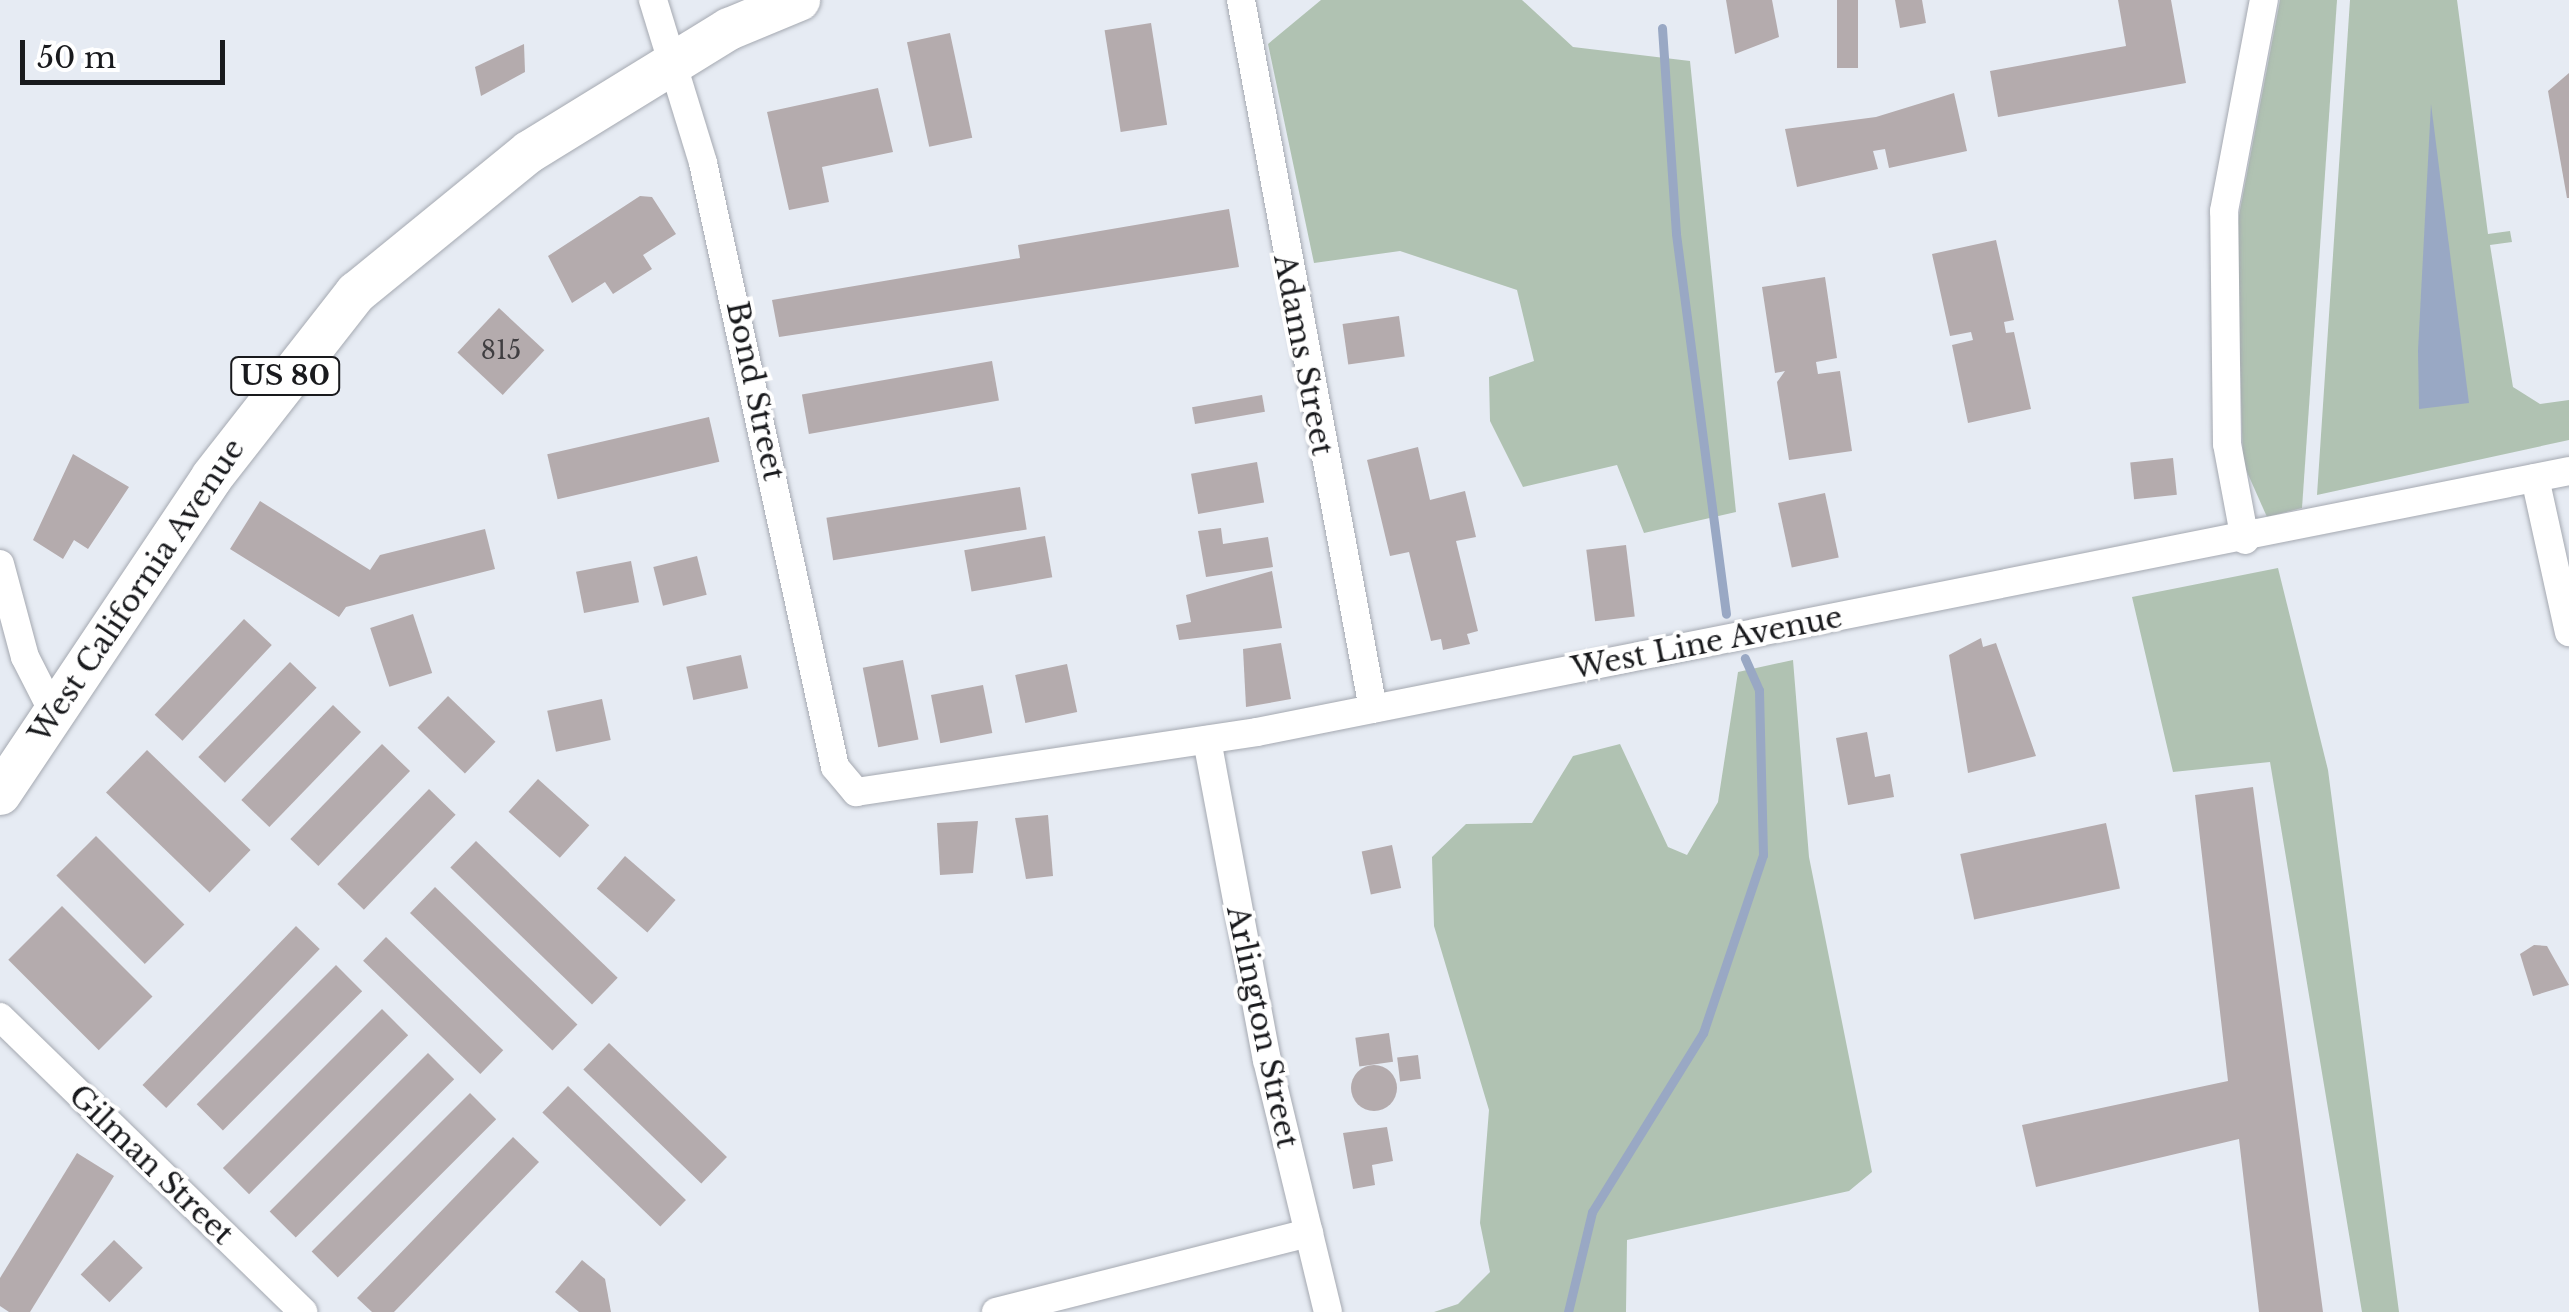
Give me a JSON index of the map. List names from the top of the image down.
{
  "streets": {
    "main road": ["US 80", "West California Avenue"],
    "street": [
      "Adams Street",
      "Bond Street",
      "West Line Avenue",
      "Arlington Street",
      "Gilman Street"
    ]
  },
  "crossings": [
    ["Adams Street", "West Line Avenue"],
    ["Bond Street", "West California Avenue"],
    ["Bond Street", "West Line Avenue"],
    ["West Line Avenue", "Arlington Street"]
  ],
  "house_numbers": ["815"],
  "scale_bar": "50 m"
}
